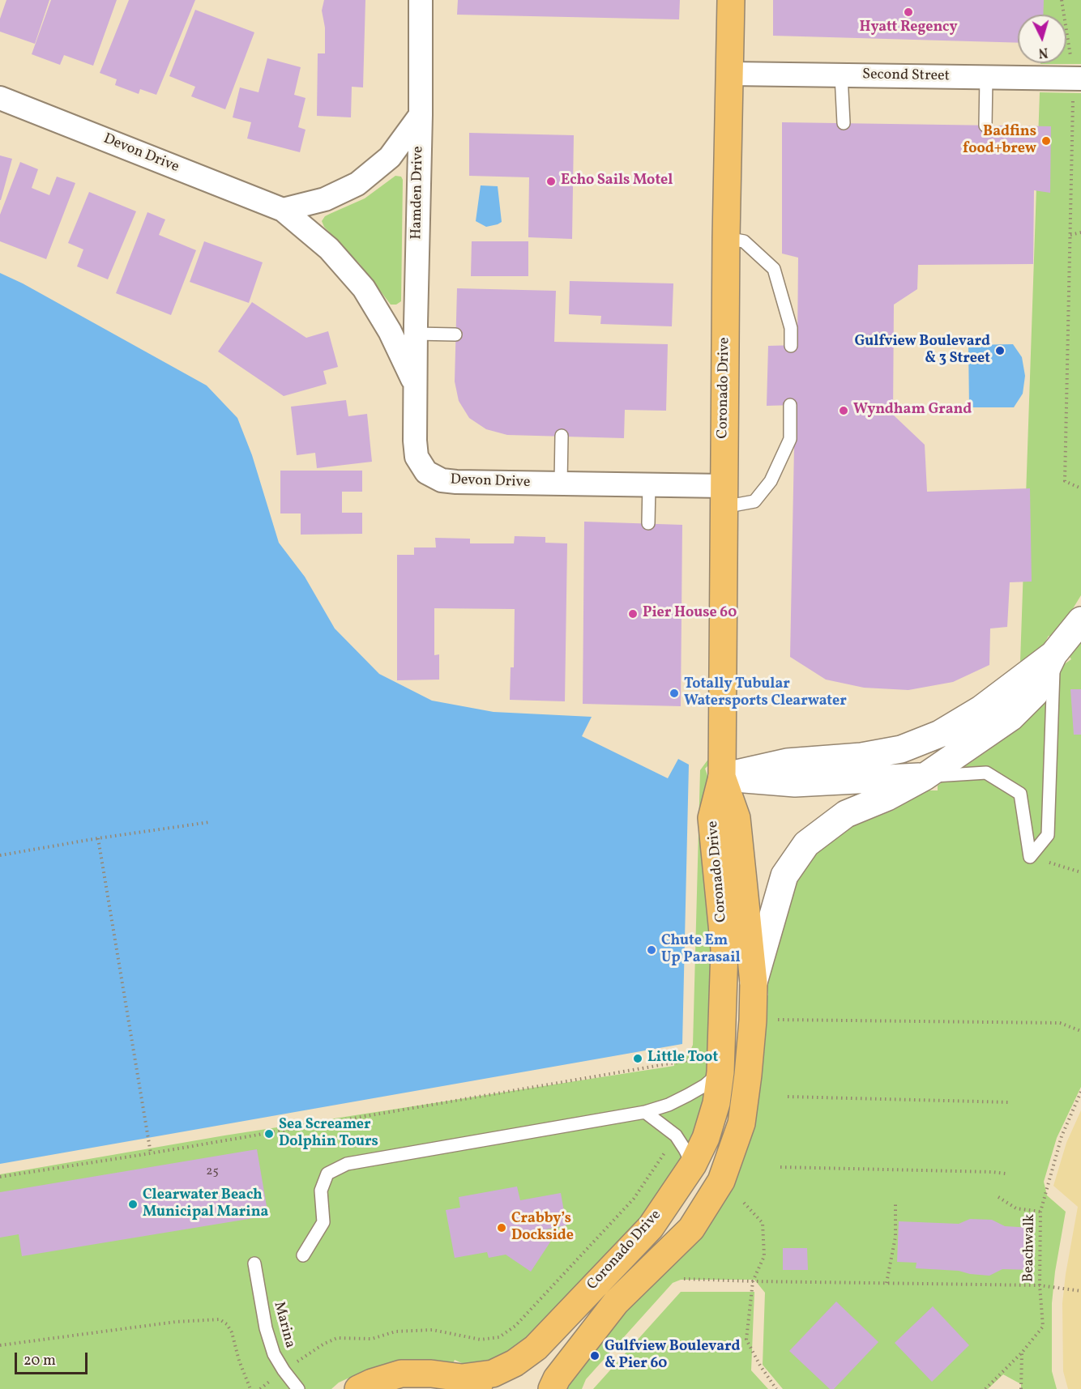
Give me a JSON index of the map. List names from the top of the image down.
{
  "streets": {
    "main road": ["Coronado Drive"],
    "street": ["Second Street", "Devon Drive", "Hamden Drive"],
    "lane": ["Marina"],
    "path": ["Beachwalk"]
  },
  "crossings": [
    ["Second Street", "Coronado Drive"],
    ["Devon Drive", "Hamden Drive"],
    ["Devon Drive", "Coronado Drive"]
  ],
  "places": [
    "Hyatt Regency",
    "Badfins food+brew",
    "Echo Sails Motel",
    "Gulfview Boulevard & 3 Street",
    "Wyndham Grand",
    "Pier House 60",
    "Totally Tubular Watersports Clearwater",
    "Chute Em Up Parasail",
    "Little Toot",
    "Sea Screamer Dolphin Tours",
    "Clearwater Beach Municipal Marina",
    "Crabby’s Dockside",
    "Gulfview Boulevard & Pier 60"
  ],
  "house_numbers": ["25"],
  "scale_bar": "20 m",
  "north": "bottom"
}
